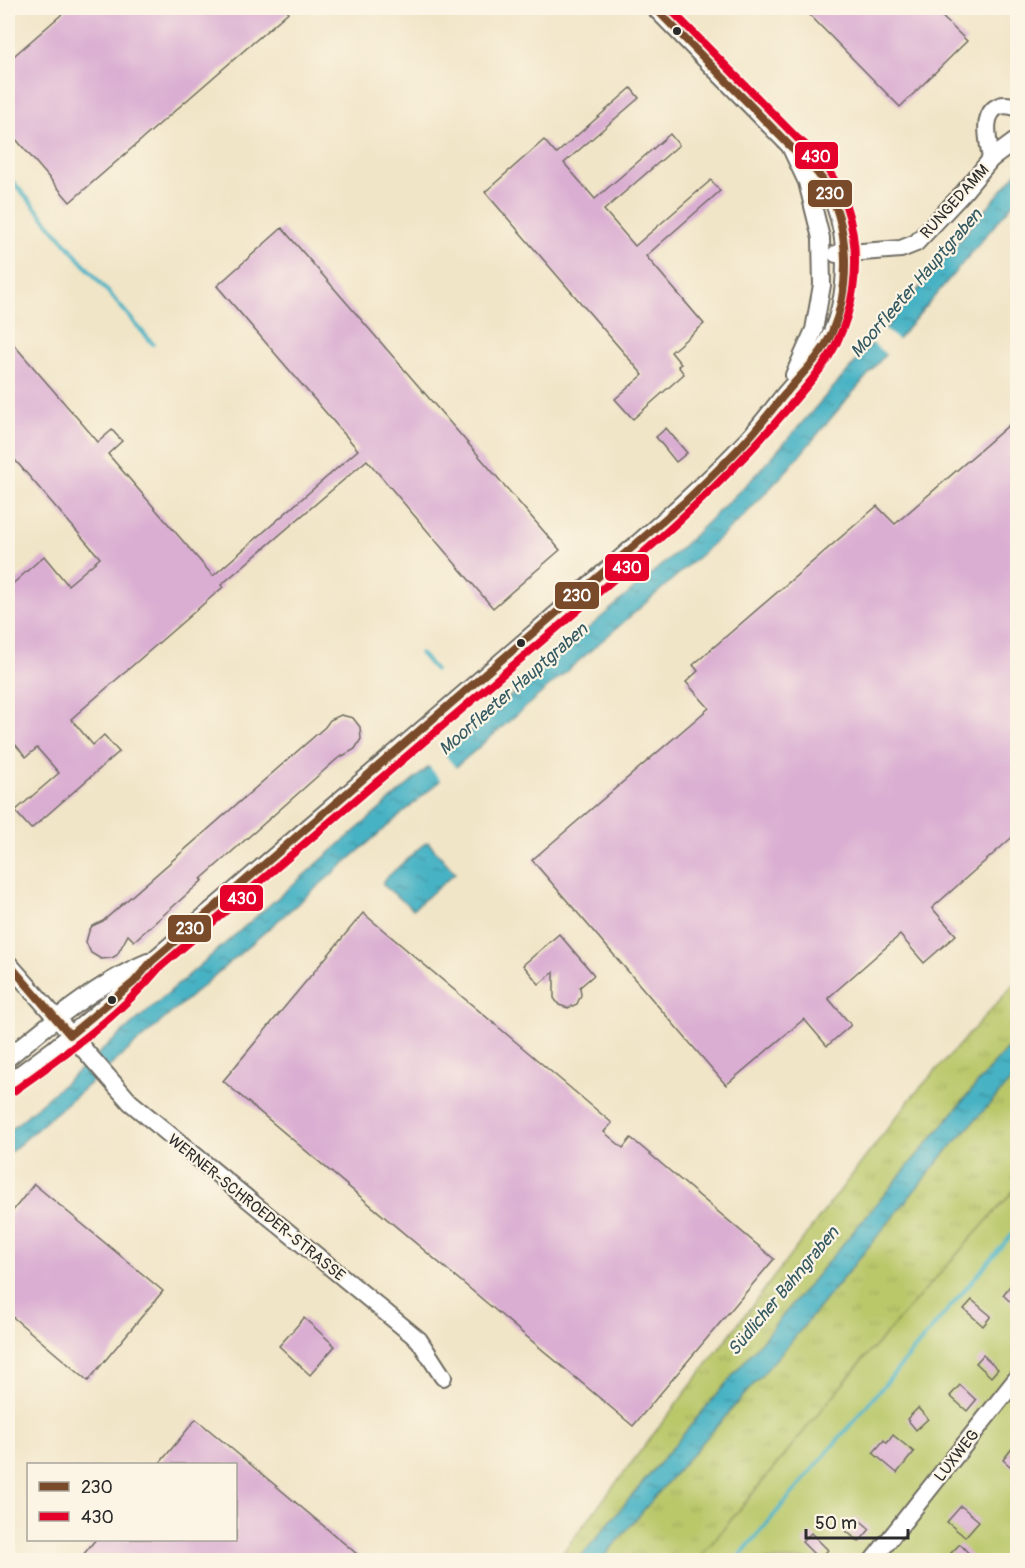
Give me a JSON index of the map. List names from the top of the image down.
{
  "streets": {
    "street": ["RUNGEDAMM", "WERNER-SCHROEDER-STRASSE", "LUXWEG"]
  },
  "water": ["Moorfleeter Hauptgraben", "Südlicher Bahngraben"],
  "lines": ["transit line 230", "transit line 430"],
  "legend": ["230", "430"],
  "scale_bar": "50 m"
}
